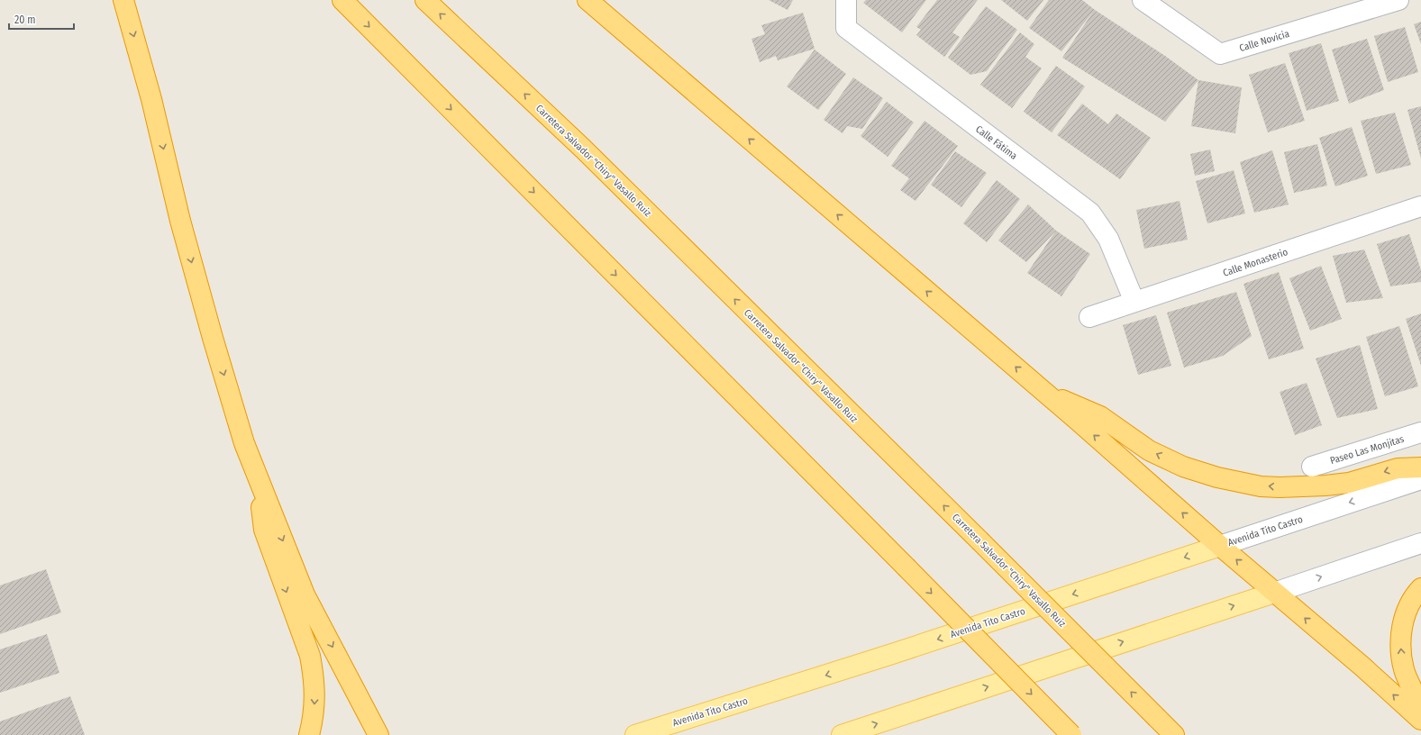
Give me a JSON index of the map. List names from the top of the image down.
{
  "streets": {
    "highway": ["Carretera Salvador \"Chiry\" Vasallo Ruiz"],
    "main road": ["Avenida Tito Castro"],
    "street": [
      "Calle Novicia",
      "Calle Fátima",
      "Calle Monasterio",
      "Paseo Las Monjitas"
    ]
  },
  "crossings": [
    ["Calle Fátima", "Calle Monasterio"]
  ],
  "one_way": ["Avenida Tito Castro"],
  "scale_bar": "20 m"
}
